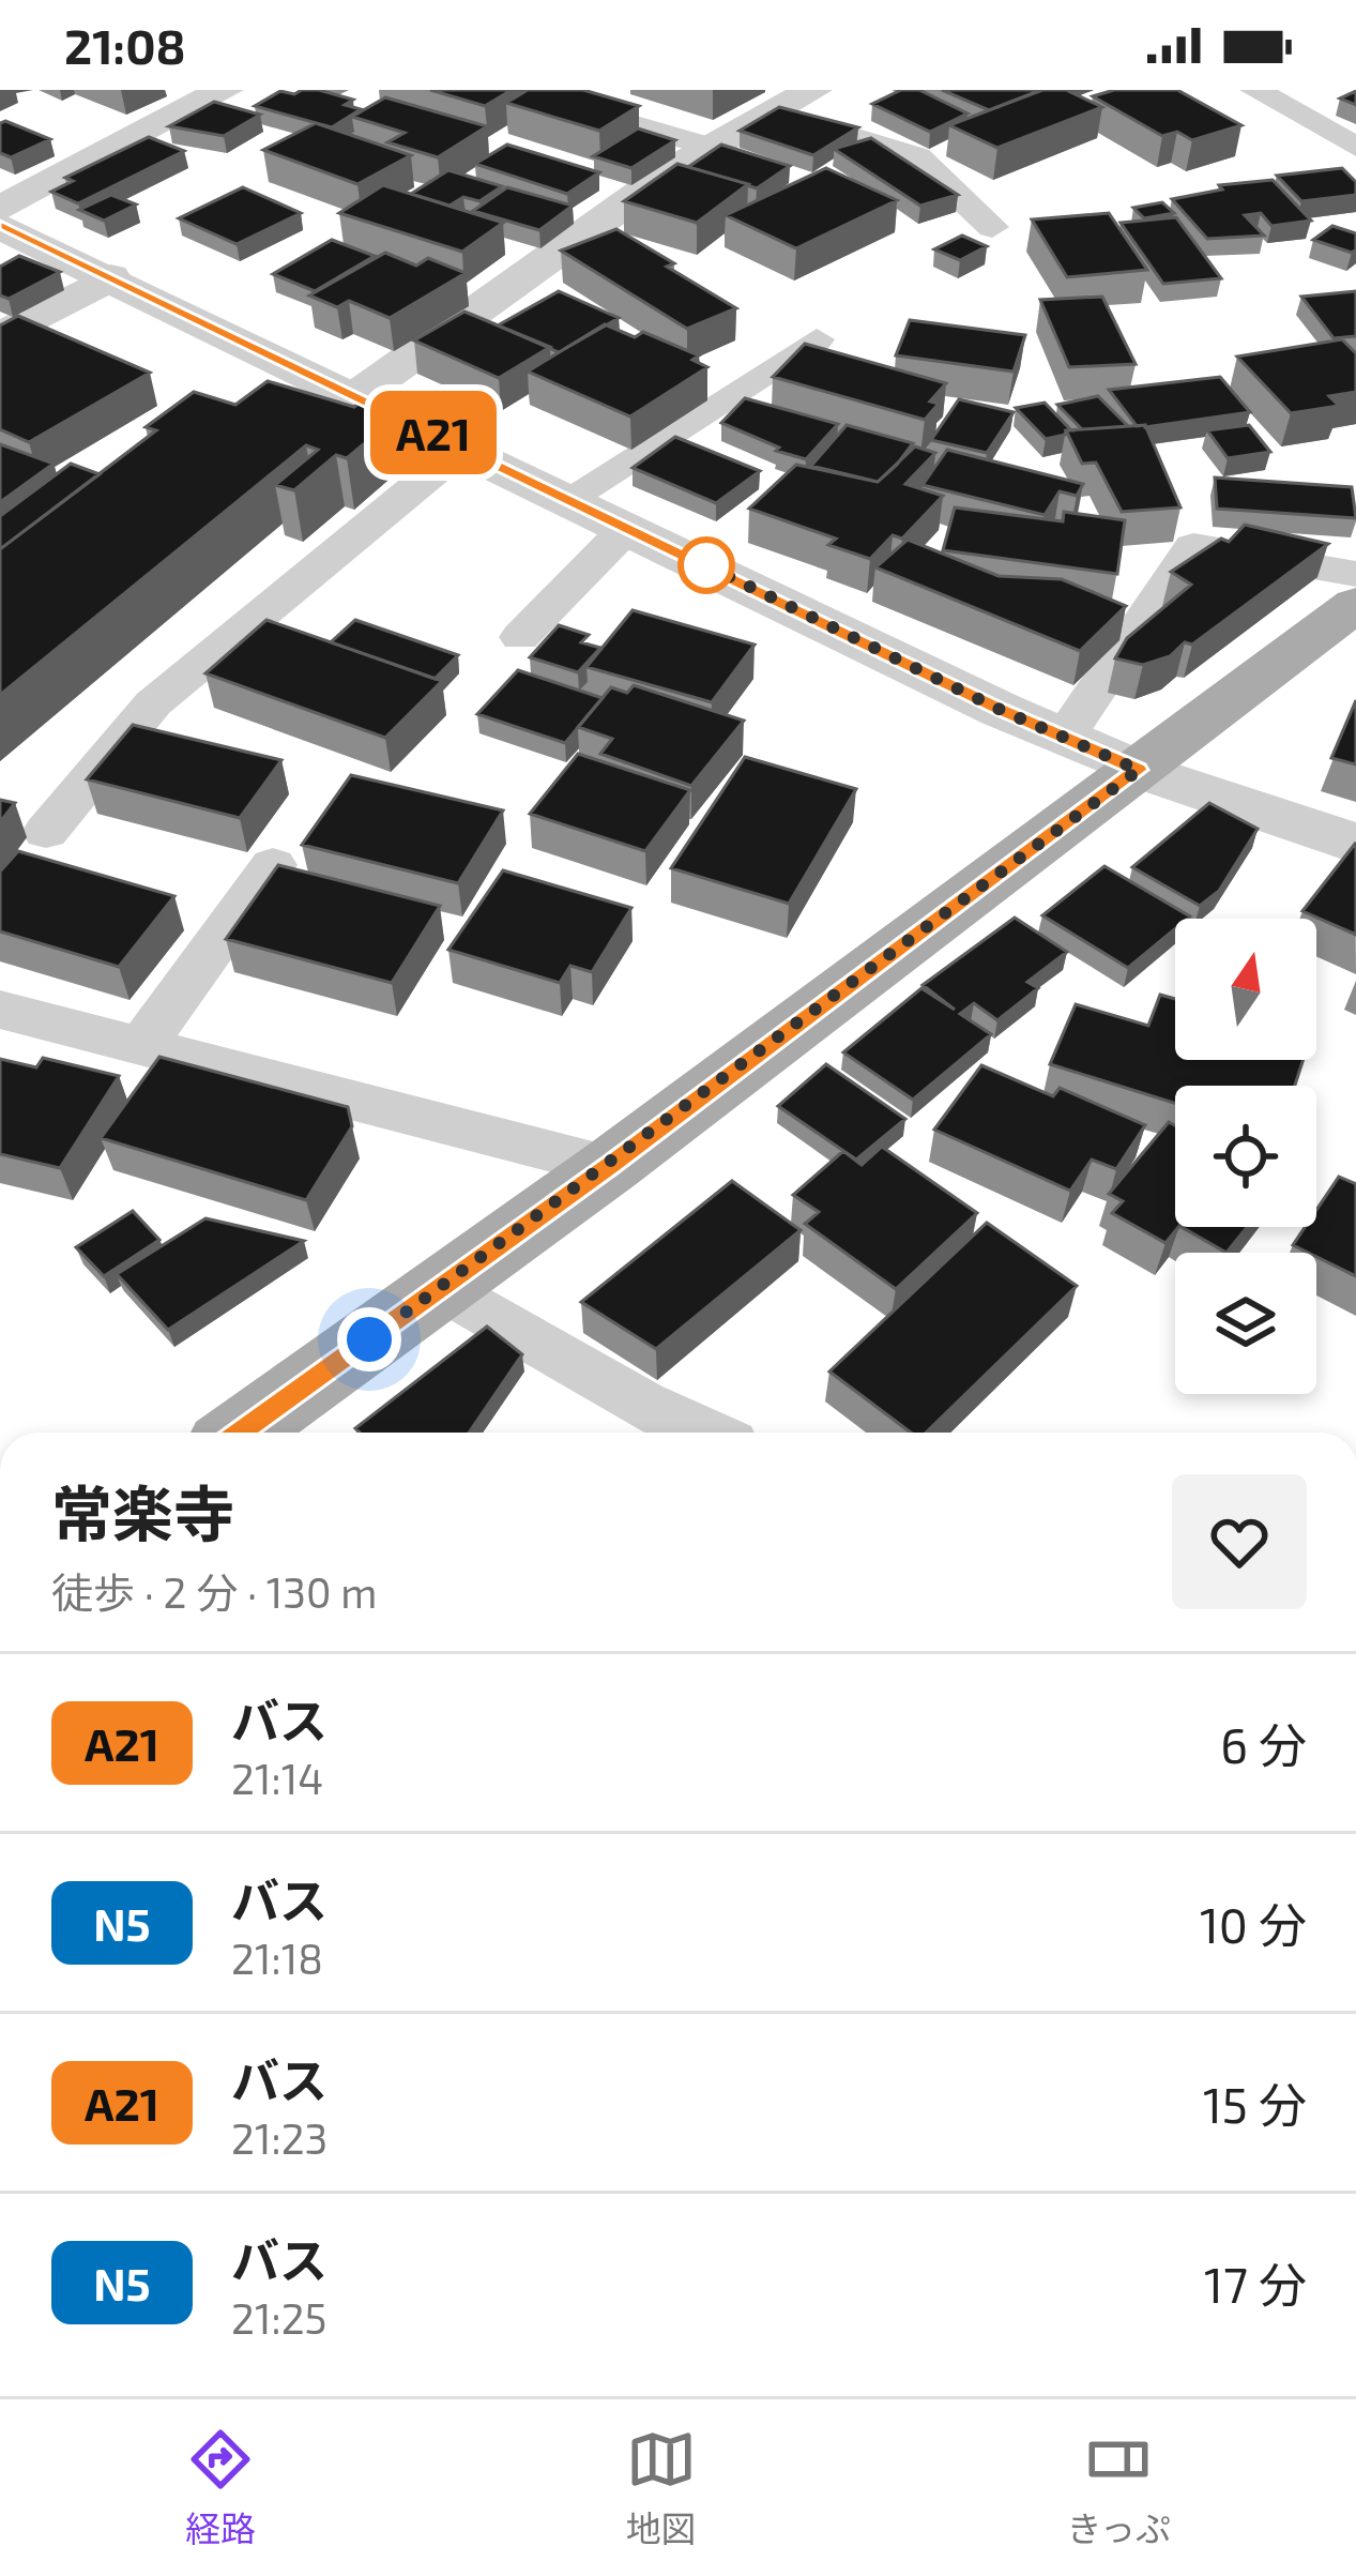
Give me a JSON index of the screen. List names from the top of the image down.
{
  "lines": ["bus line A21"],
  "north": "top",
  "page": {
    "status": "21:08",
    "on_map": "A21",
    "heading": ["常楽寺", "徒歩 · 2 分 · 130 m"],
    "list": [
      {
        "mark": "A21",
        "name": "バス",
        "note": "21:14",
        "value": "6 分"
      },
      {
        "mark": "N5",
        "name": "バス",
        "note": "21:18",
        "value": "10 分"
      },
      {
        "mark": "A21",
        "name": "バス",
        "note": "21:23",
        "value": "15 分"
      },
      {
        "mark": "N5",
        "name": "バス",
        "note": "21:25",
        "value": "17 分"
      }
    ],
    "tabs": ["経路", "地図", "きっぷ"]
  }
}
